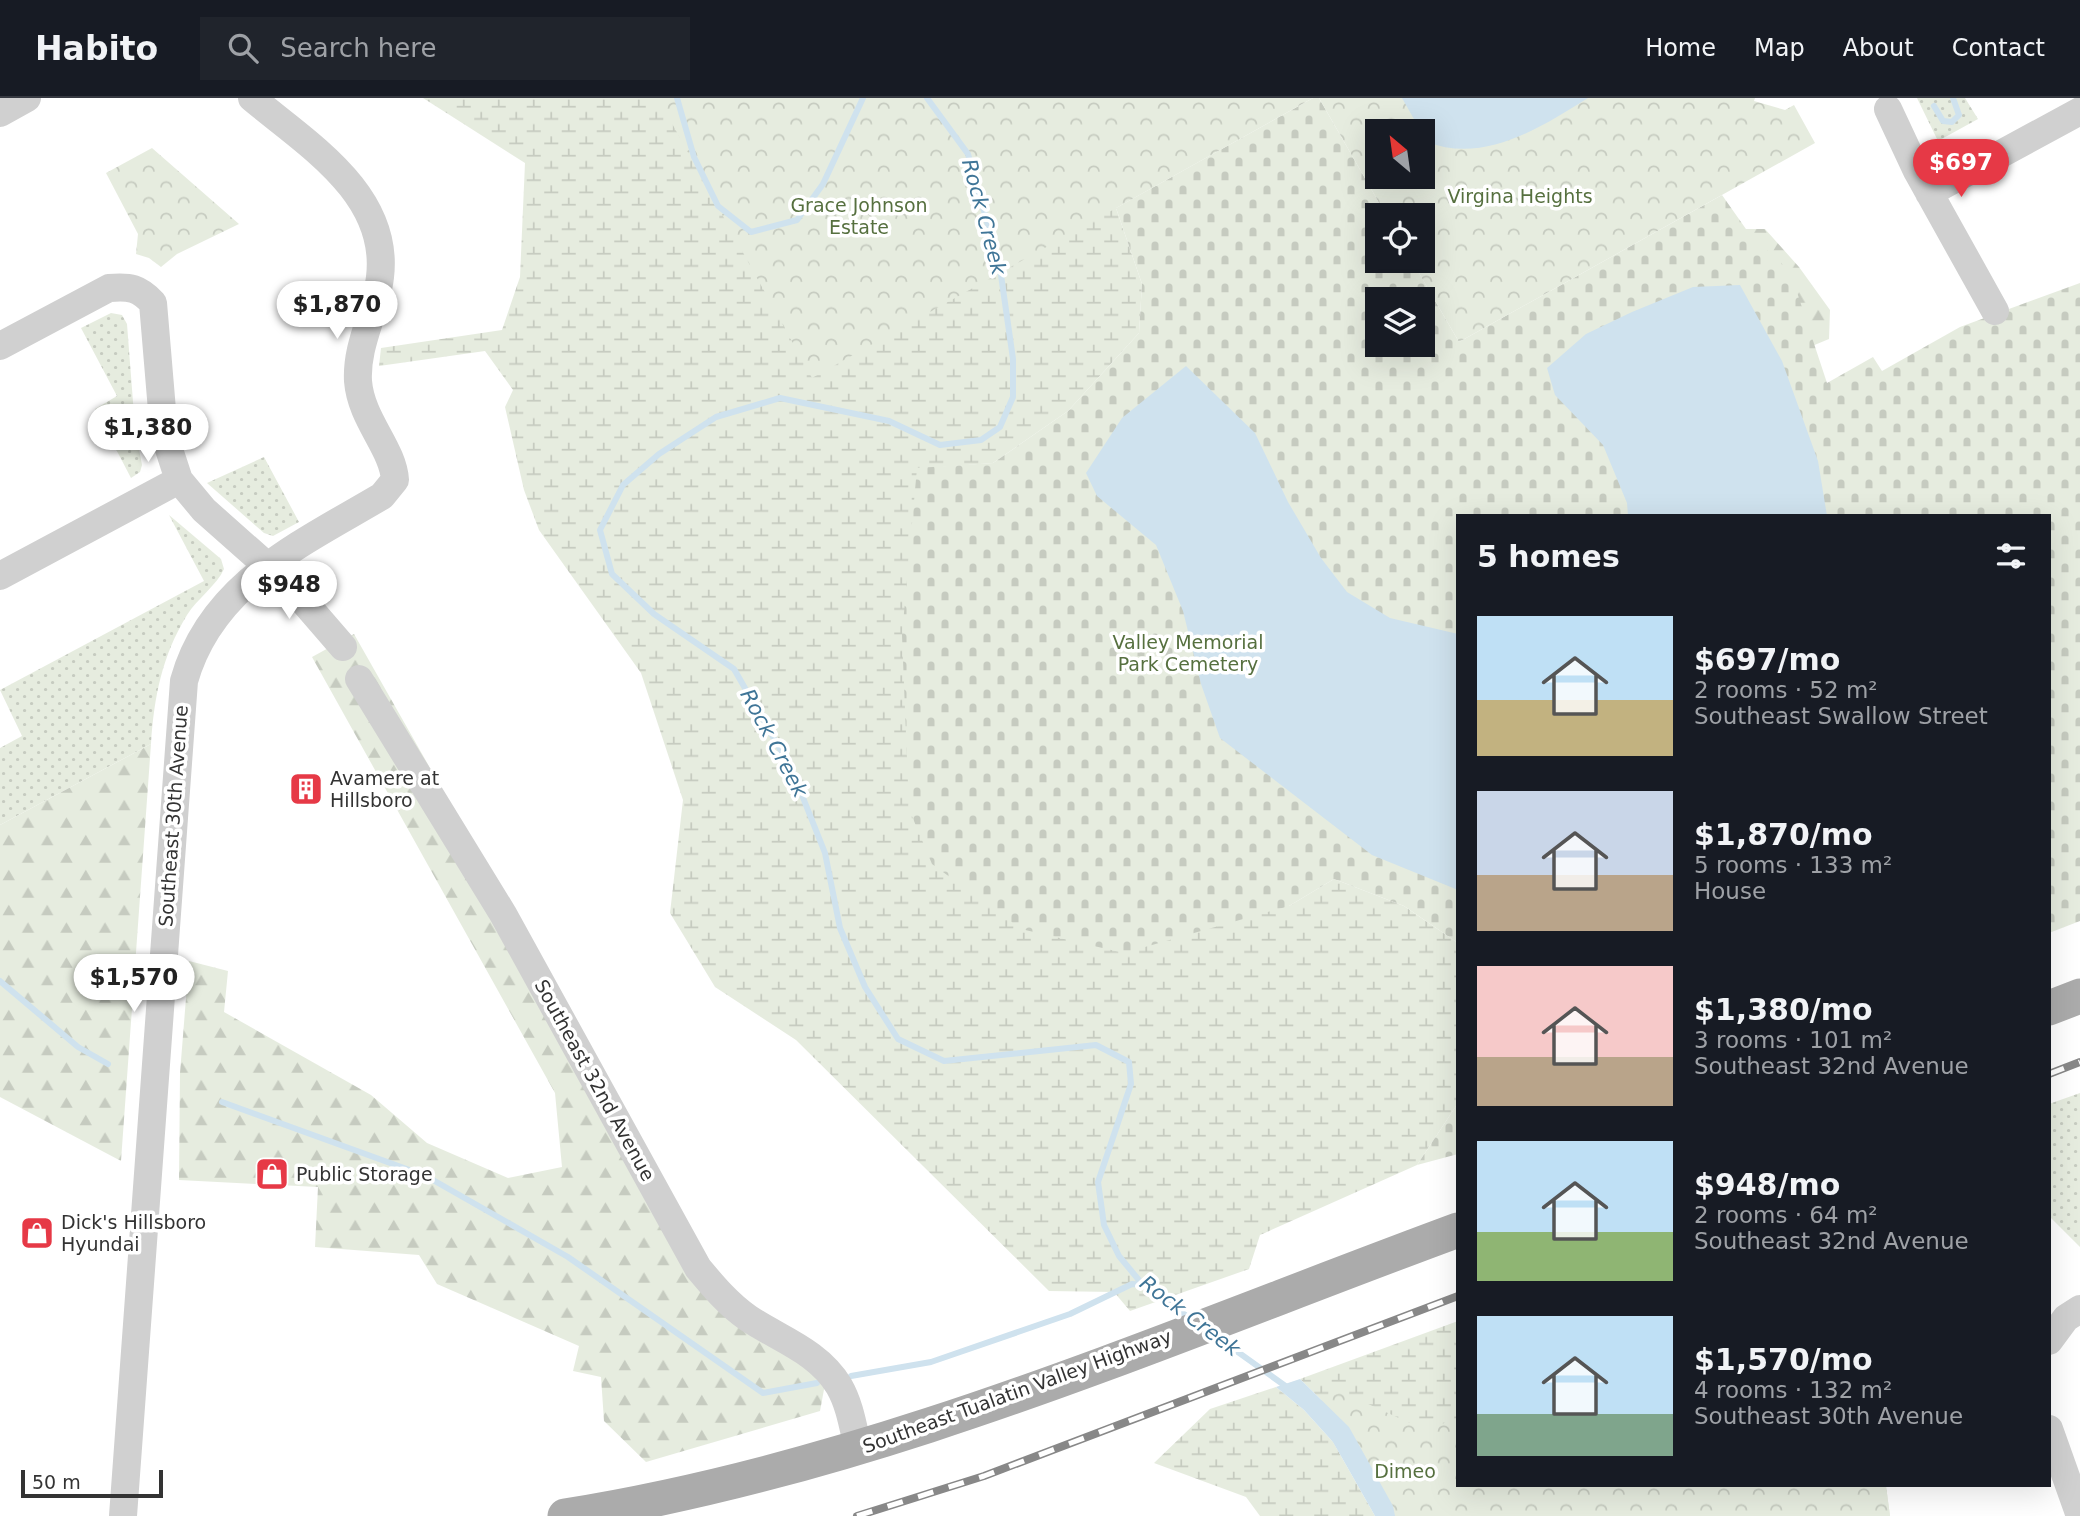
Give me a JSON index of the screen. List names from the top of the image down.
{
  "streets": {
    "main road": ["Southeast Tualatin Valley Highway"],
    "street": ["Southeast 30th Avenue", "Southeast 32nd Avenue"]
  },
  "crossings": [
    ["Southeast 32nd Avenue", "Southeast Tualatin Valley Highway"]
  ],
  "water": ["Rock Creek"],
  "parks": [
    "Virgina Heights",
    "Grace Johnson Estate",
    "Valley Memorial Park Cemetery",
    "Dimeo"
  ],
  "places": {
    "building": ["Avamere at Hillsboro"],
    "shop": ["Public Storage", "Dick's Hillsboro Hyundai"]
  },
  "scale_bar": "50 m",
  "north": "top left",
  "page": {
    "header": "Habito",
    "search": "Search here",
    "nav": [
      "Home",
      "Map",
      "About",
      "Contact"
    ],
    "price": [
      "$697",
      "$1,870",
      "$1,380",
      "$948",
      "$1,570"
    ],
    "heading": "5 homes",
    "list": [
      {
        "name": "$697/mo",
        "note": "2 rooms · 52 m² · Southeast Swallow Street"
      },
      {
        "name": "$1,870/mo",
        "note": "5 rooms · 133 m² · House"
      },
      {
        "name": "$1,380/mo",
        "note": "3 rooms · 101 m² · Southeast 32nd Avenue"
      },
      {
        "name": "$948/mo",
        "note": "2 rooms · 64 m² · Southeast 32nd Avenue"
      },
      {
        "name": "$1,570/mo",
        "note": "4 rooms · 132 m² · Southeast 30th Avenue"
      }
    ],
    "scale": "50 m"
  }
}
